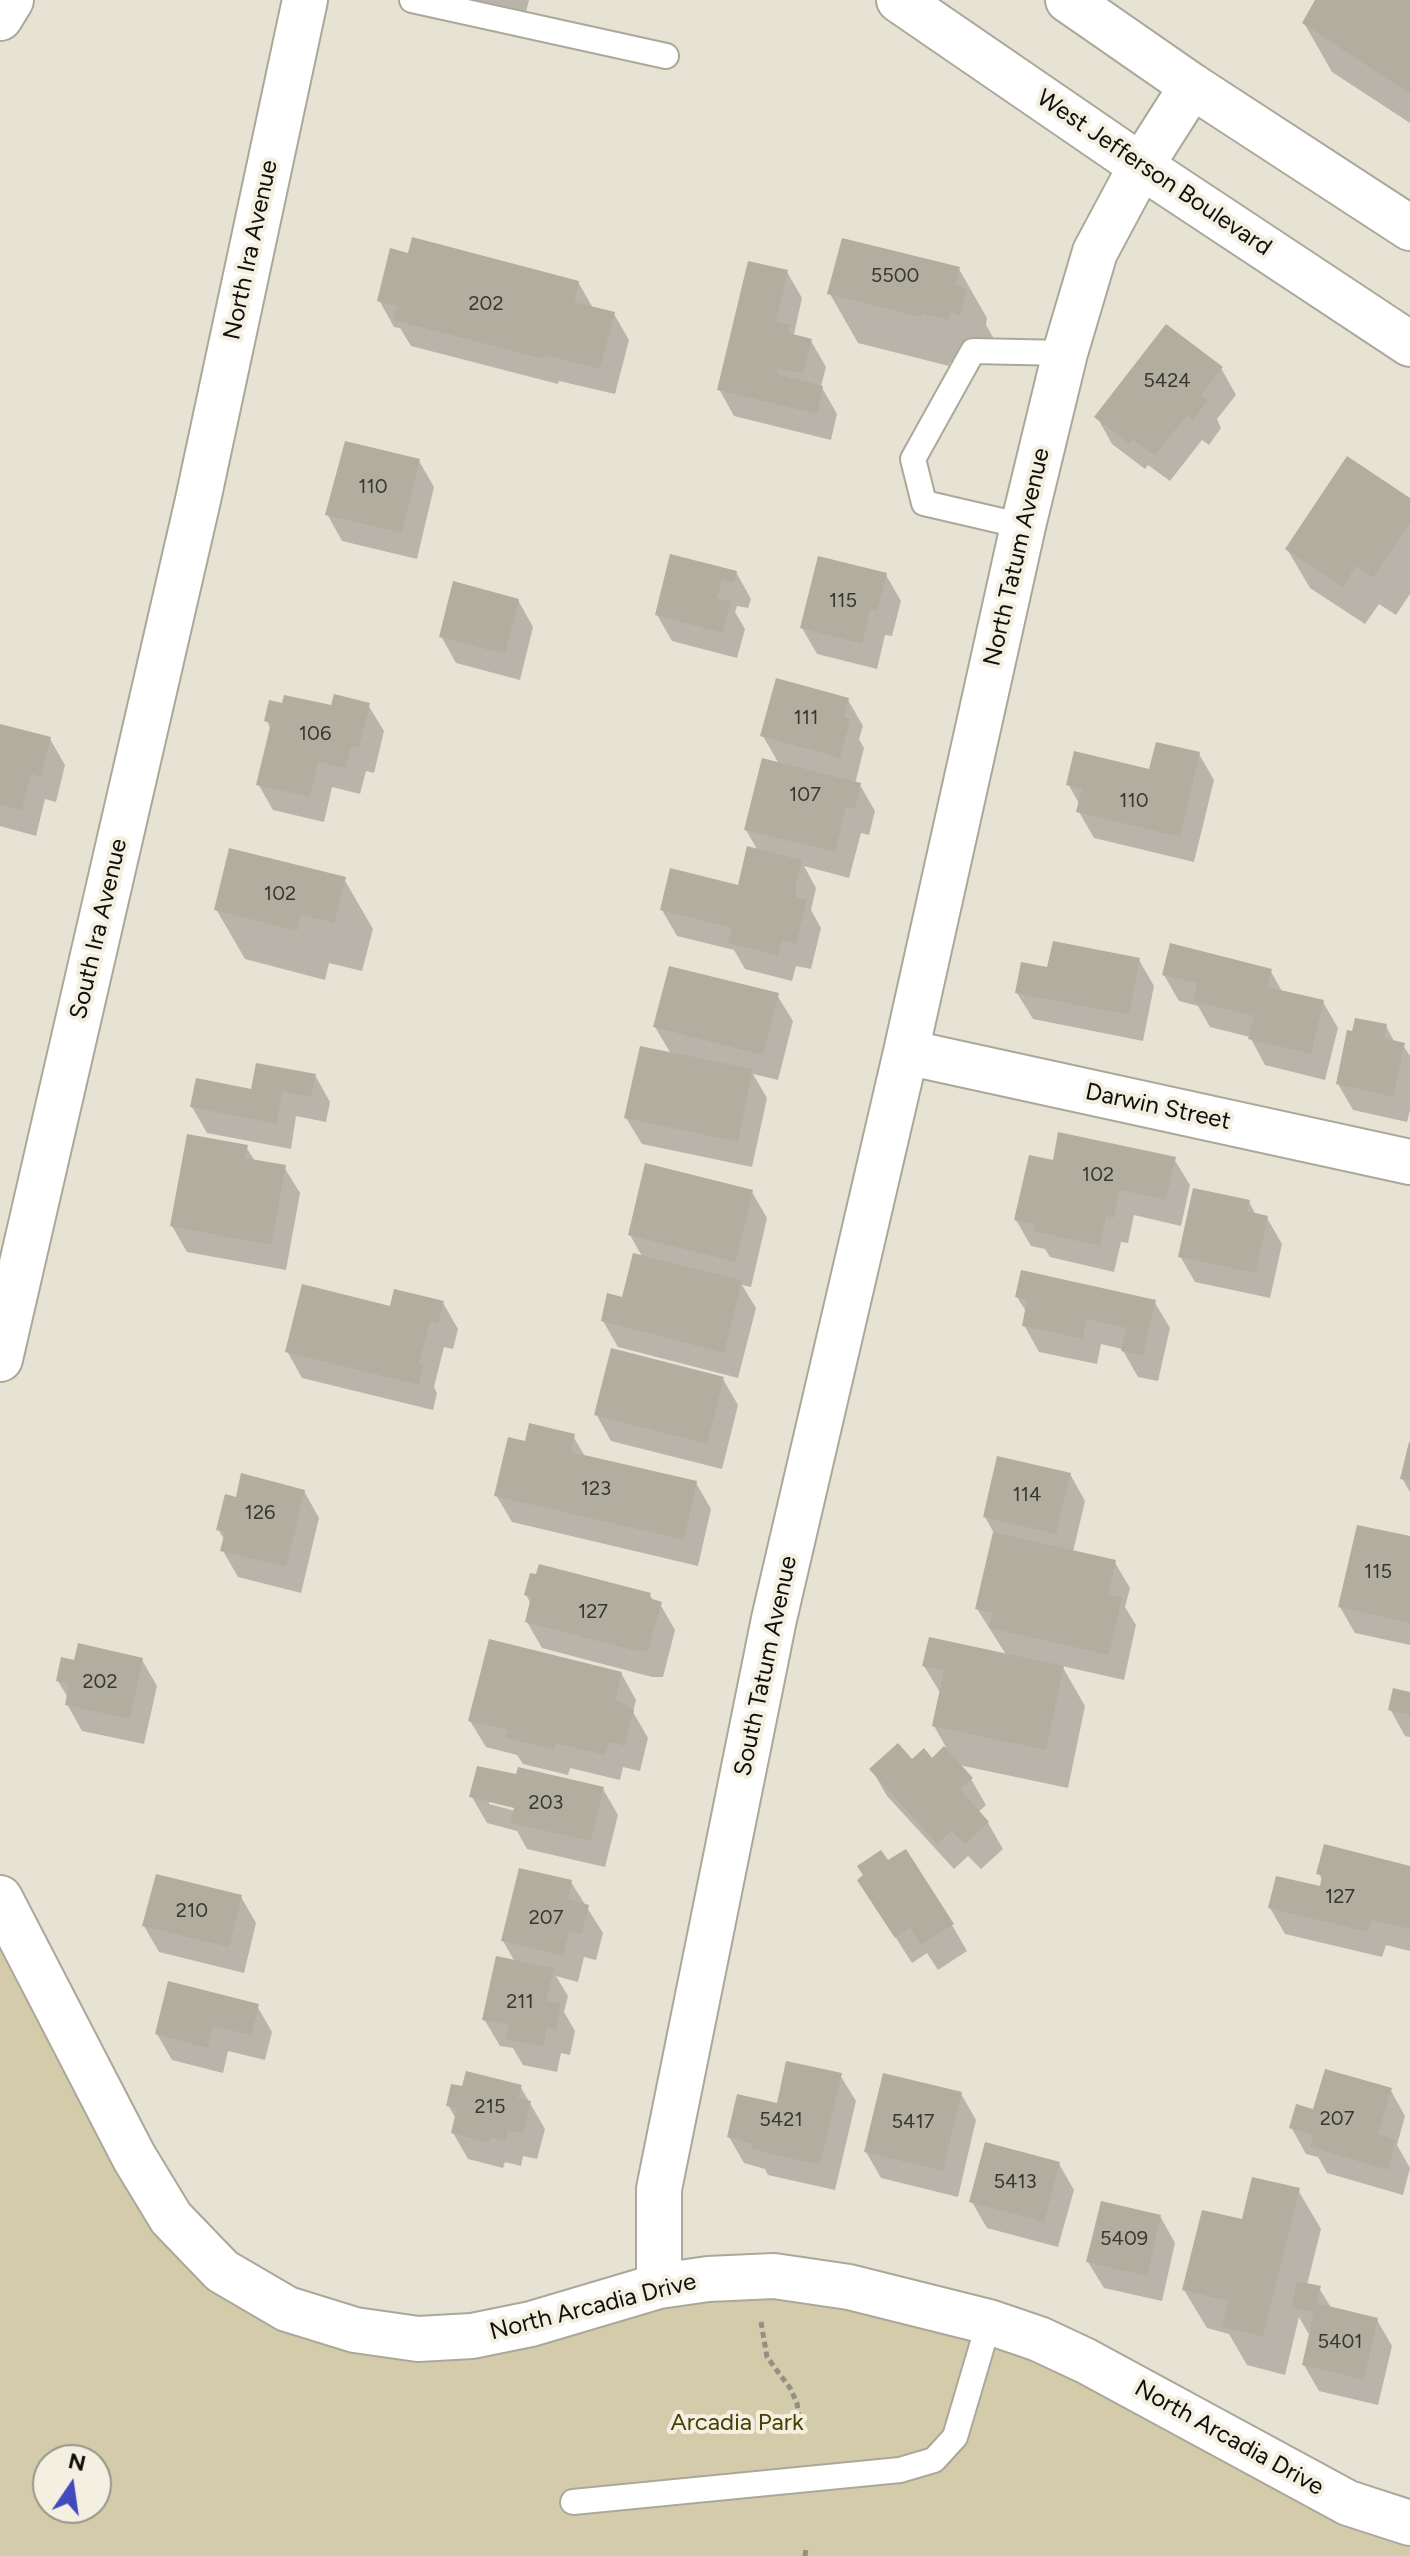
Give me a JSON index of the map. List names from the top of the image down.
{
  "streets": {
    "street": [
      "West Jefferson Boulevard",
      "North Ira Avenue",
      "North Tatum Avenue",
      "South Ira Avenue",
      "Darwin Street",
      "South Tatum Avenue",
      "North Arcadia Drive"
    ]
  },
  "crossings": [
    ["West Jefferson Boulevard", "North Tatum Avenue"],
    ["North Ira Avenue", "South Ira Avenue"],
    ["North Tatum Avenue", "Darwin Street"],
    ["North Tatum Avenue", "South Tatum Avenue"],
    ["Darwin Street", "South Tatum Avenue"],
    ["South Tatum Avenue", "North Arcadia Drive"]
  ],
  "parks": ["Arcadia Park"],
  "house_numbers": [
    "5500",
    "202",
    "5424",
    "110",
    "115",
    "111",
    "106",
    "107",
    "110",
    "102",
    "102",
    "123",
    "114",
    "126",
    "115",
    "127",
    "202",
    "203",
    "127",
    "210",
    "207",
    "211",
    "215",
    "207",
    "5421",
    "5417",
    "5413",
    "5409",
    "5401"
  ],
  "north": "top"
}
